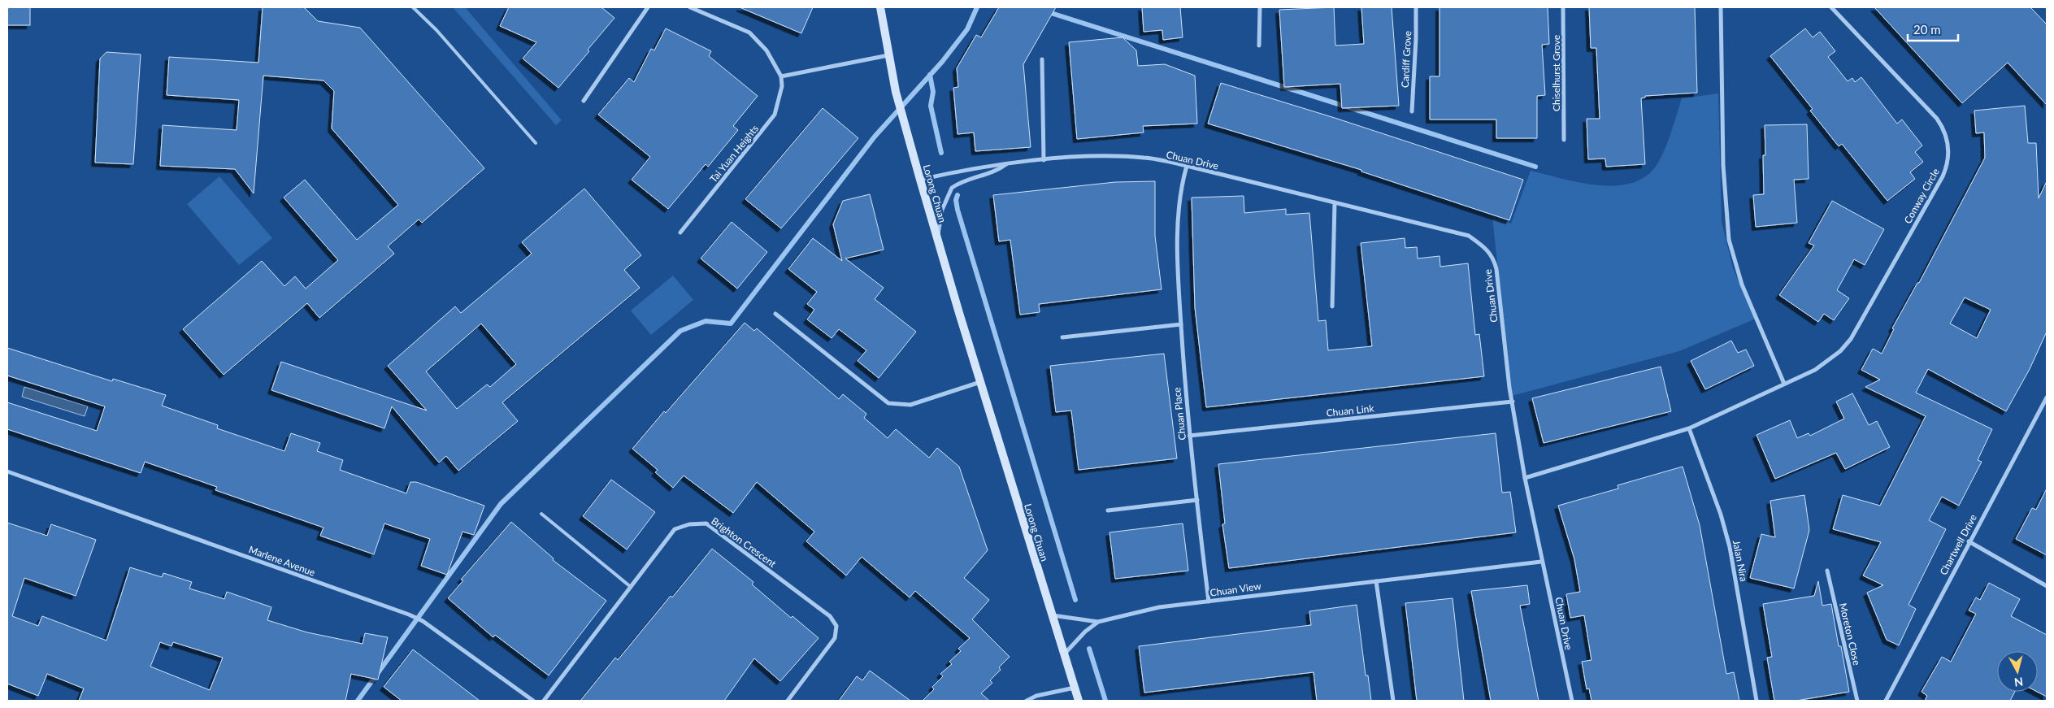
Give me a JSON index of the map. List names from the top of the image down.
{
  "streets": {
    "street": [
      "Cardiff Grove",
      "Chiselhurst Grove",
      "Tai Yuan Heights",
      "Chuan Drive",
      "Lorong Chuan",
      "Conway Circle",
      "Chuan Link",
      "Chuan Place",
      "Brighton Crescent",
      "Chartwell Drive",
      "Marlene Avenue",
      "Jalan Nira",
      "Chuan View",
      "Moreton Close"
    ]
  },
  "crossings": [
    ["Chuan Drive", "Lorong Chuan"],
    ["Chuan Drive", "Chuan Link"],
    ["Chuan Drive", "Chuan Place"],
    ["Chuan Drive", "Chuan View"],
    ["Lorong Chuan", "Chuan View"],
    ["Conway Circle", "Jalan Nira"],
    ["Chuan Link", "Chuan Place"],
    ["Chuan Place", "Chuan View"]
  ],
  "scale_bar": "20 m",
  "north": "bottom"
}
